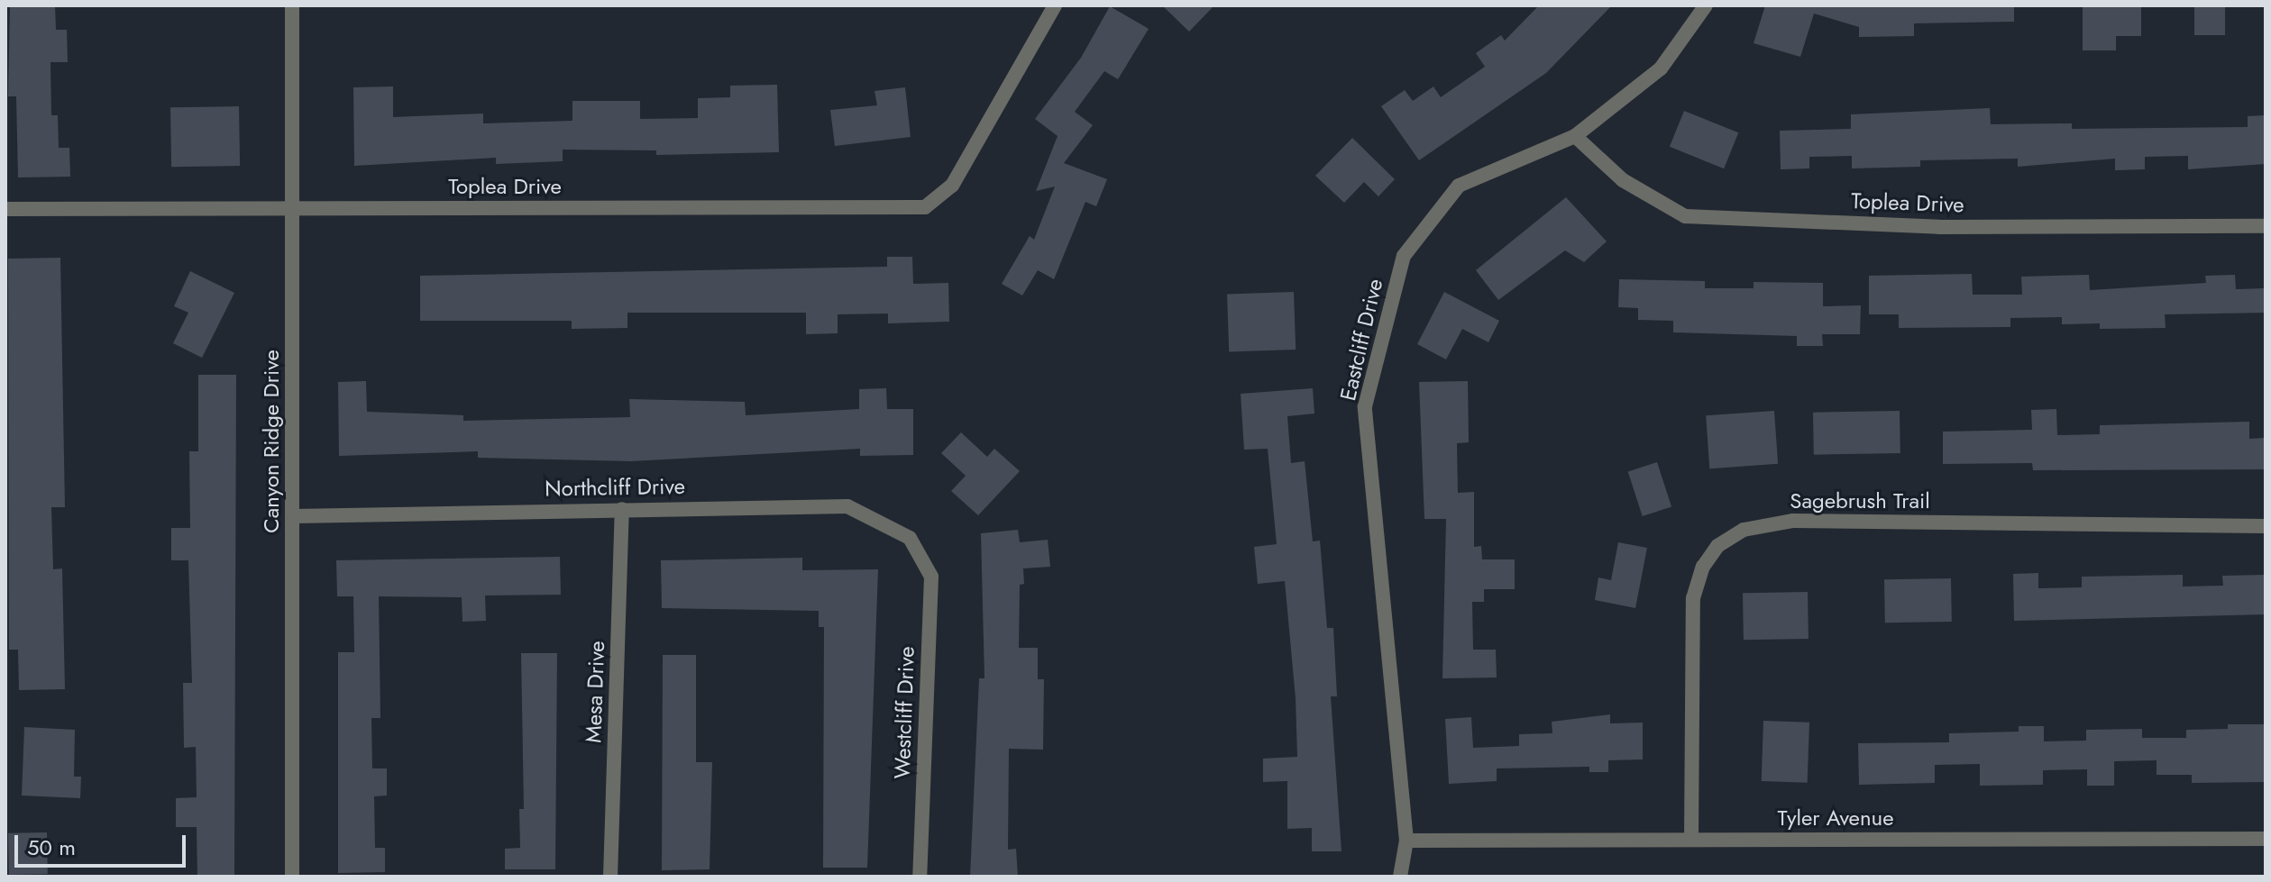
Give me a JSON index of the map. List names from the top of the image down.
{
  "streets": {
    "street": [
      "Toplea Drive",
      "Eastcliff Drive",
      "Canyon Ridge Drive",
      "Northcliff Drive",
      "Sagebrush Trail",
      "Mesa Drive",
      "Westcliff Drive",
      "Tyler Avenue"
    ]
  },
  "crossings": [
    ["Toplea Drive", "Eastcliff Drive"],
    ["Toplea Drive", "Canyon Ridge Drive"],
    ["Eastcliff Drive", "Tyler Avenue"],
    ["Canyon Ridge Drive", "Northcliff Drive"],
    ["Northcliff Drive", "Mesa Drive"],
    ["Northcliff Drive", "Westcliff Drive"],
    ["Sagebrush Trail", "Tyler Avenue"]
  ],
  "scale_bar": "50 m"
}
